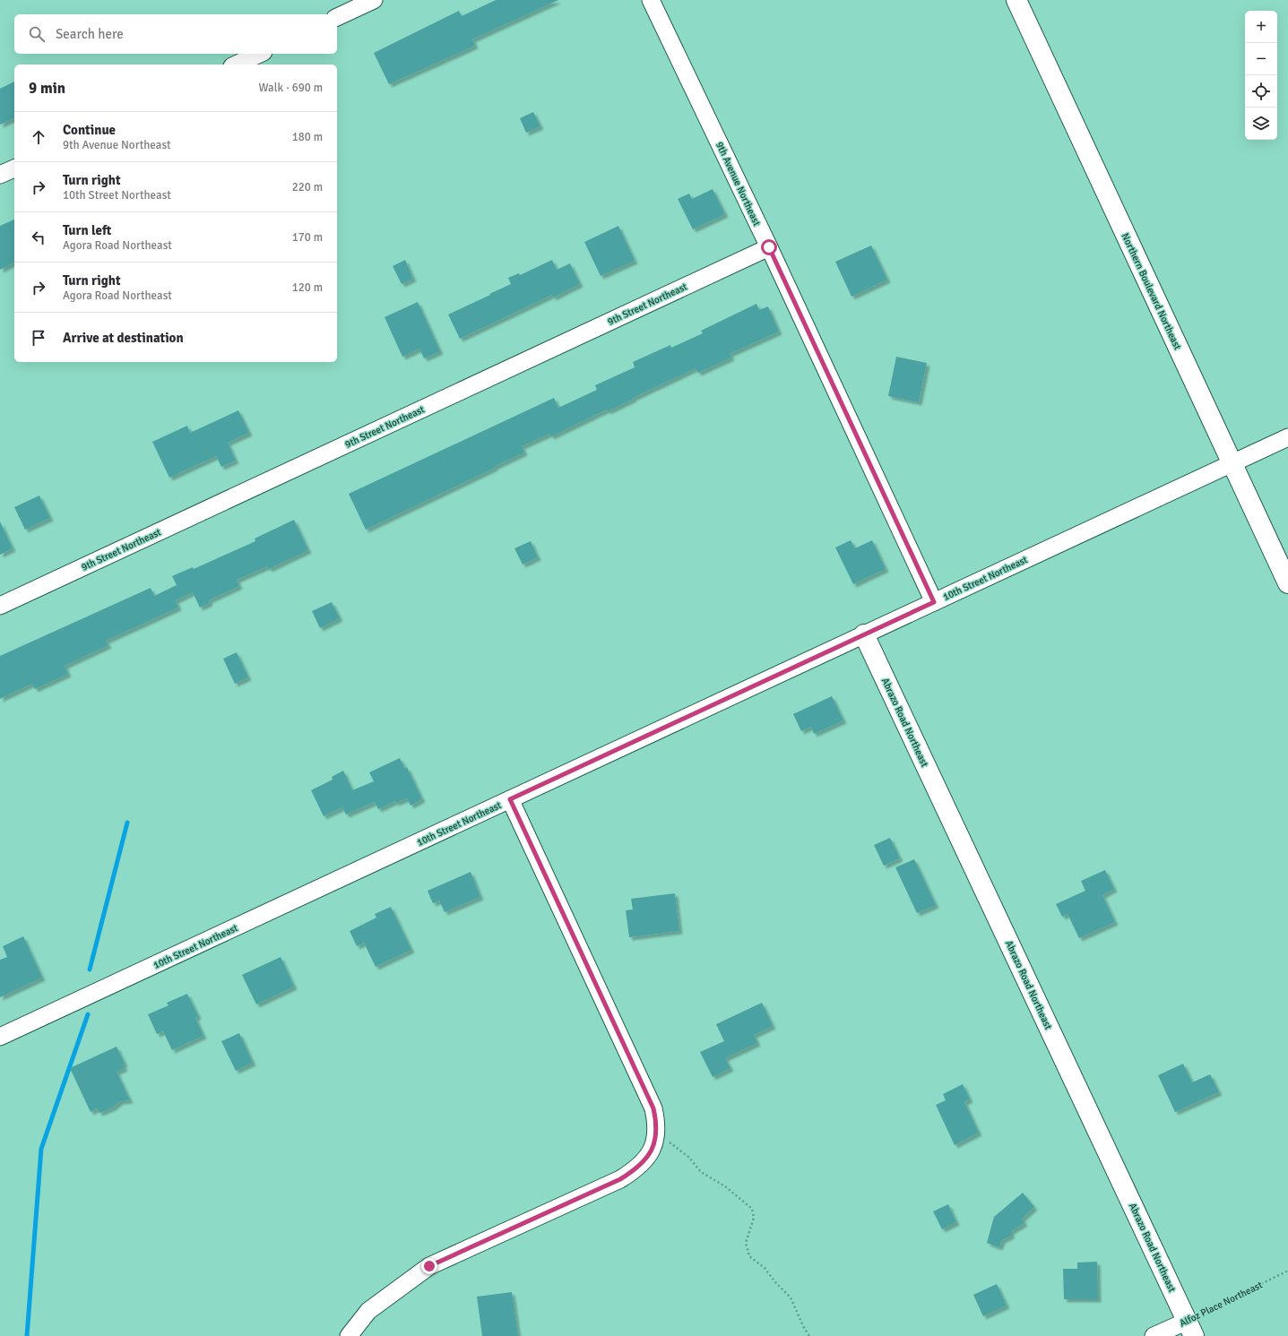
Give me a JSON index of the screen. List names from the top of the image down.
{
  "streets": {
    "street": [
      "9th Avenue Northeast",
      "Northern Boulevard Northeast",
      "9th Street Northeast",
      "10th Street Northeast",
      "Abrazo Road Northeast",
      "Alfoz Place Northeast"
    ]
  },
  "crossings": [
    ["9th Avenue Northeast", "9th Street Northeast"],
    ["9th Avenue Northeast", "10th Street Northeast"],
    ["Northern Boulevard Northeast", "10th Street Northeast"],
    ["10th Street Northeast", "Abrazo Road Northeast"],
    ["Abrazo Road Northeast", "Alfoz Place Northeast"]
  ],
  "page": {
    "map_buttons": ["+", "−"],
    "search": "Search here",
    "heading": ["9 min", "Walk · 690 m"],
    "list": [
      ["Continue", "9th Avenue Northeast", "180 m"],
      ["Turn right", "10th Street Northeast", "220 m"],
      ["Turn left", "Agora Road Northeast", "170 m"],
      ["Turn right", "Agora Road Northeast", "120 m"],
      "Arrive at destination"
    ]
  }
}
